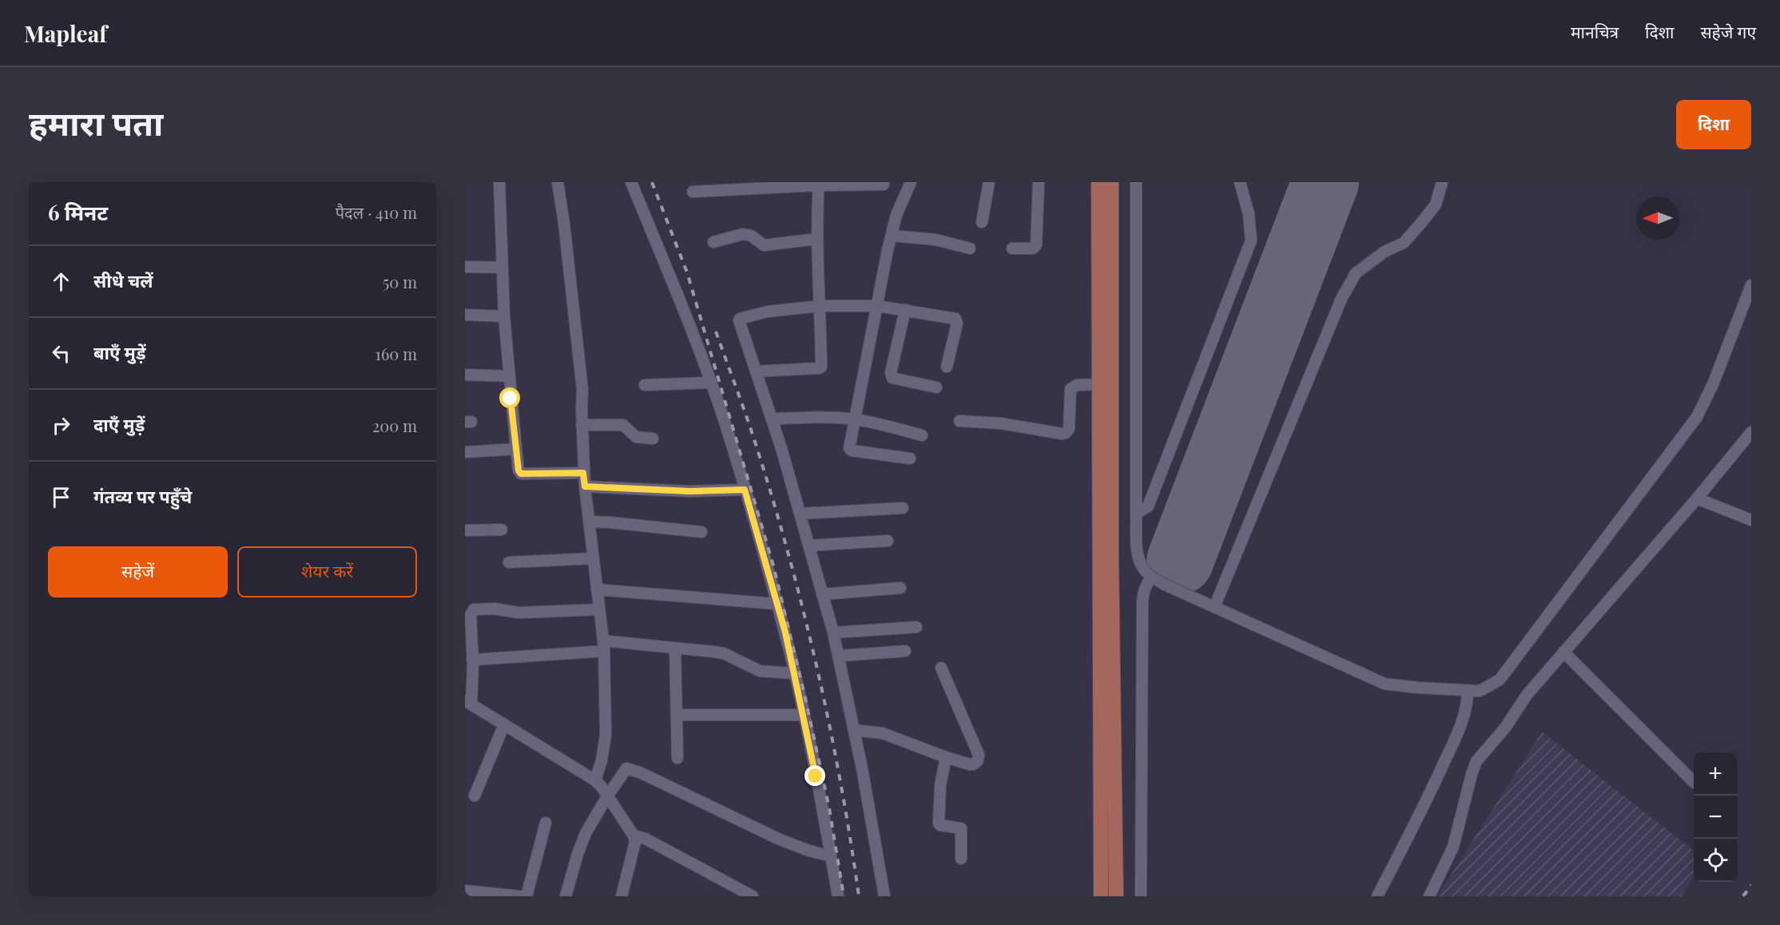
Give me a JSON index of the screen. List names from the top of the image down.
{
  "north": "left",
  "page": {
    "header": "Mapleaf",
    "nav": ["मानचित्र", "दिशा", "सहेजे गए"],
    "title": "हमारा पता",
    "buttons": [
      "दिशा",
      ["सहेजें", "शेयर करें"]
    ],
    "heading": ["6 मिनट", "पैदल · 410 m"],
    "list": [
      ["सीधे चलें", "50 m"],
      ["बाएँ मुड़ें", "160 m"],
      ["दाएँ मुड़ें", "200 m"],
      "गंतव्य पर पहुँचे"
    ],
    "map_buttons": ["+", "−"]
  }
}
